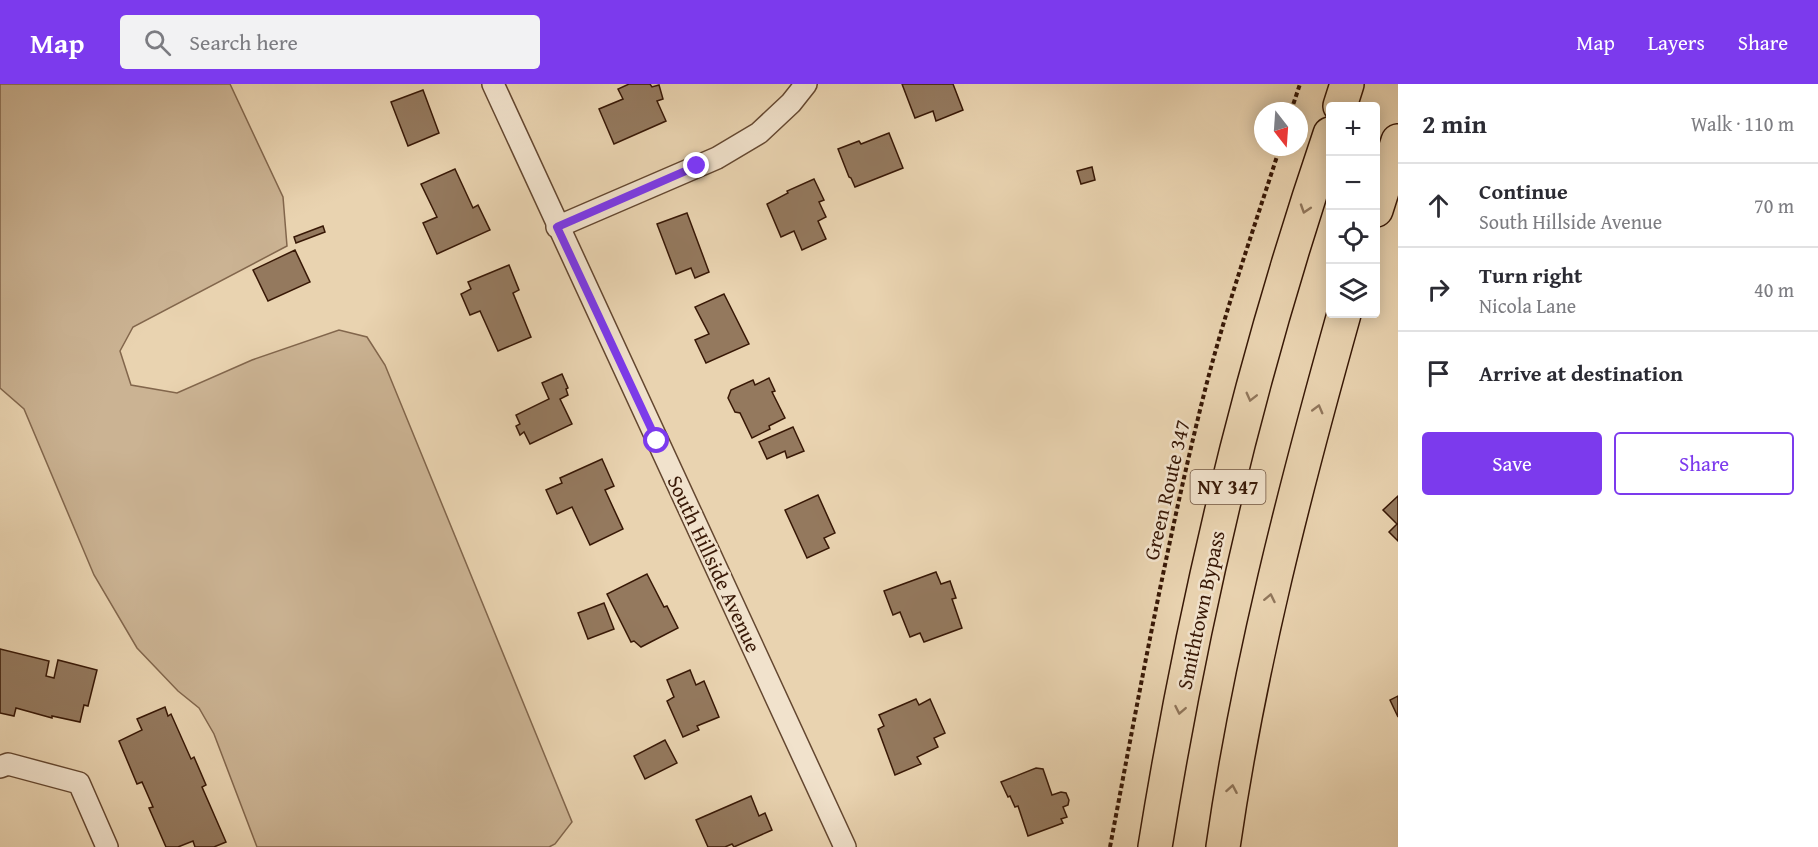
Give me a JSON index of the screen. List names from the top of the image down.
{
  "streets": {
    "highway": ["NY 347", "Smithtown Bypass"],
    "street": ["South Hillside Avenue"],
    "path": ["Green Route 347"]
  },
  "north": "bottom",
  "page": {
    "header": "Map",
    "search": "Search here",
    "nav": ["Map", "Layers", "Share"],
    "heading": ["2 min", "Walk · 110 m"],
    "map_buttons": ["+", "−"],
    "list": [
      ["Continue", "South Hillside Avenue", "70 m"],
      ["Turn right", "Nicola Lane", "40 m"],
      "Arrive at destination"
    ],
    "buttons": ["Save", "Share"]
  }
}
